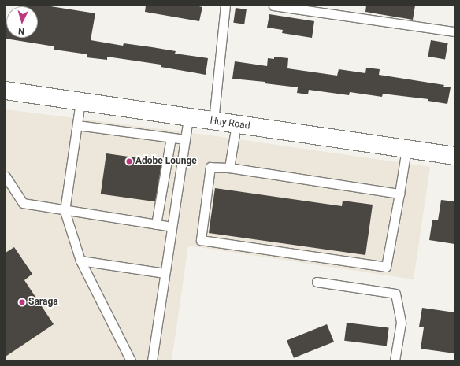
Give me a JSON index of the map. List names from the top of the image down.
{
  "streets": {
    "street": ["Huy Road"]
  },
  "places": ["Adobe Lounge", "Saraga"],
  "north": "bottom"
}
